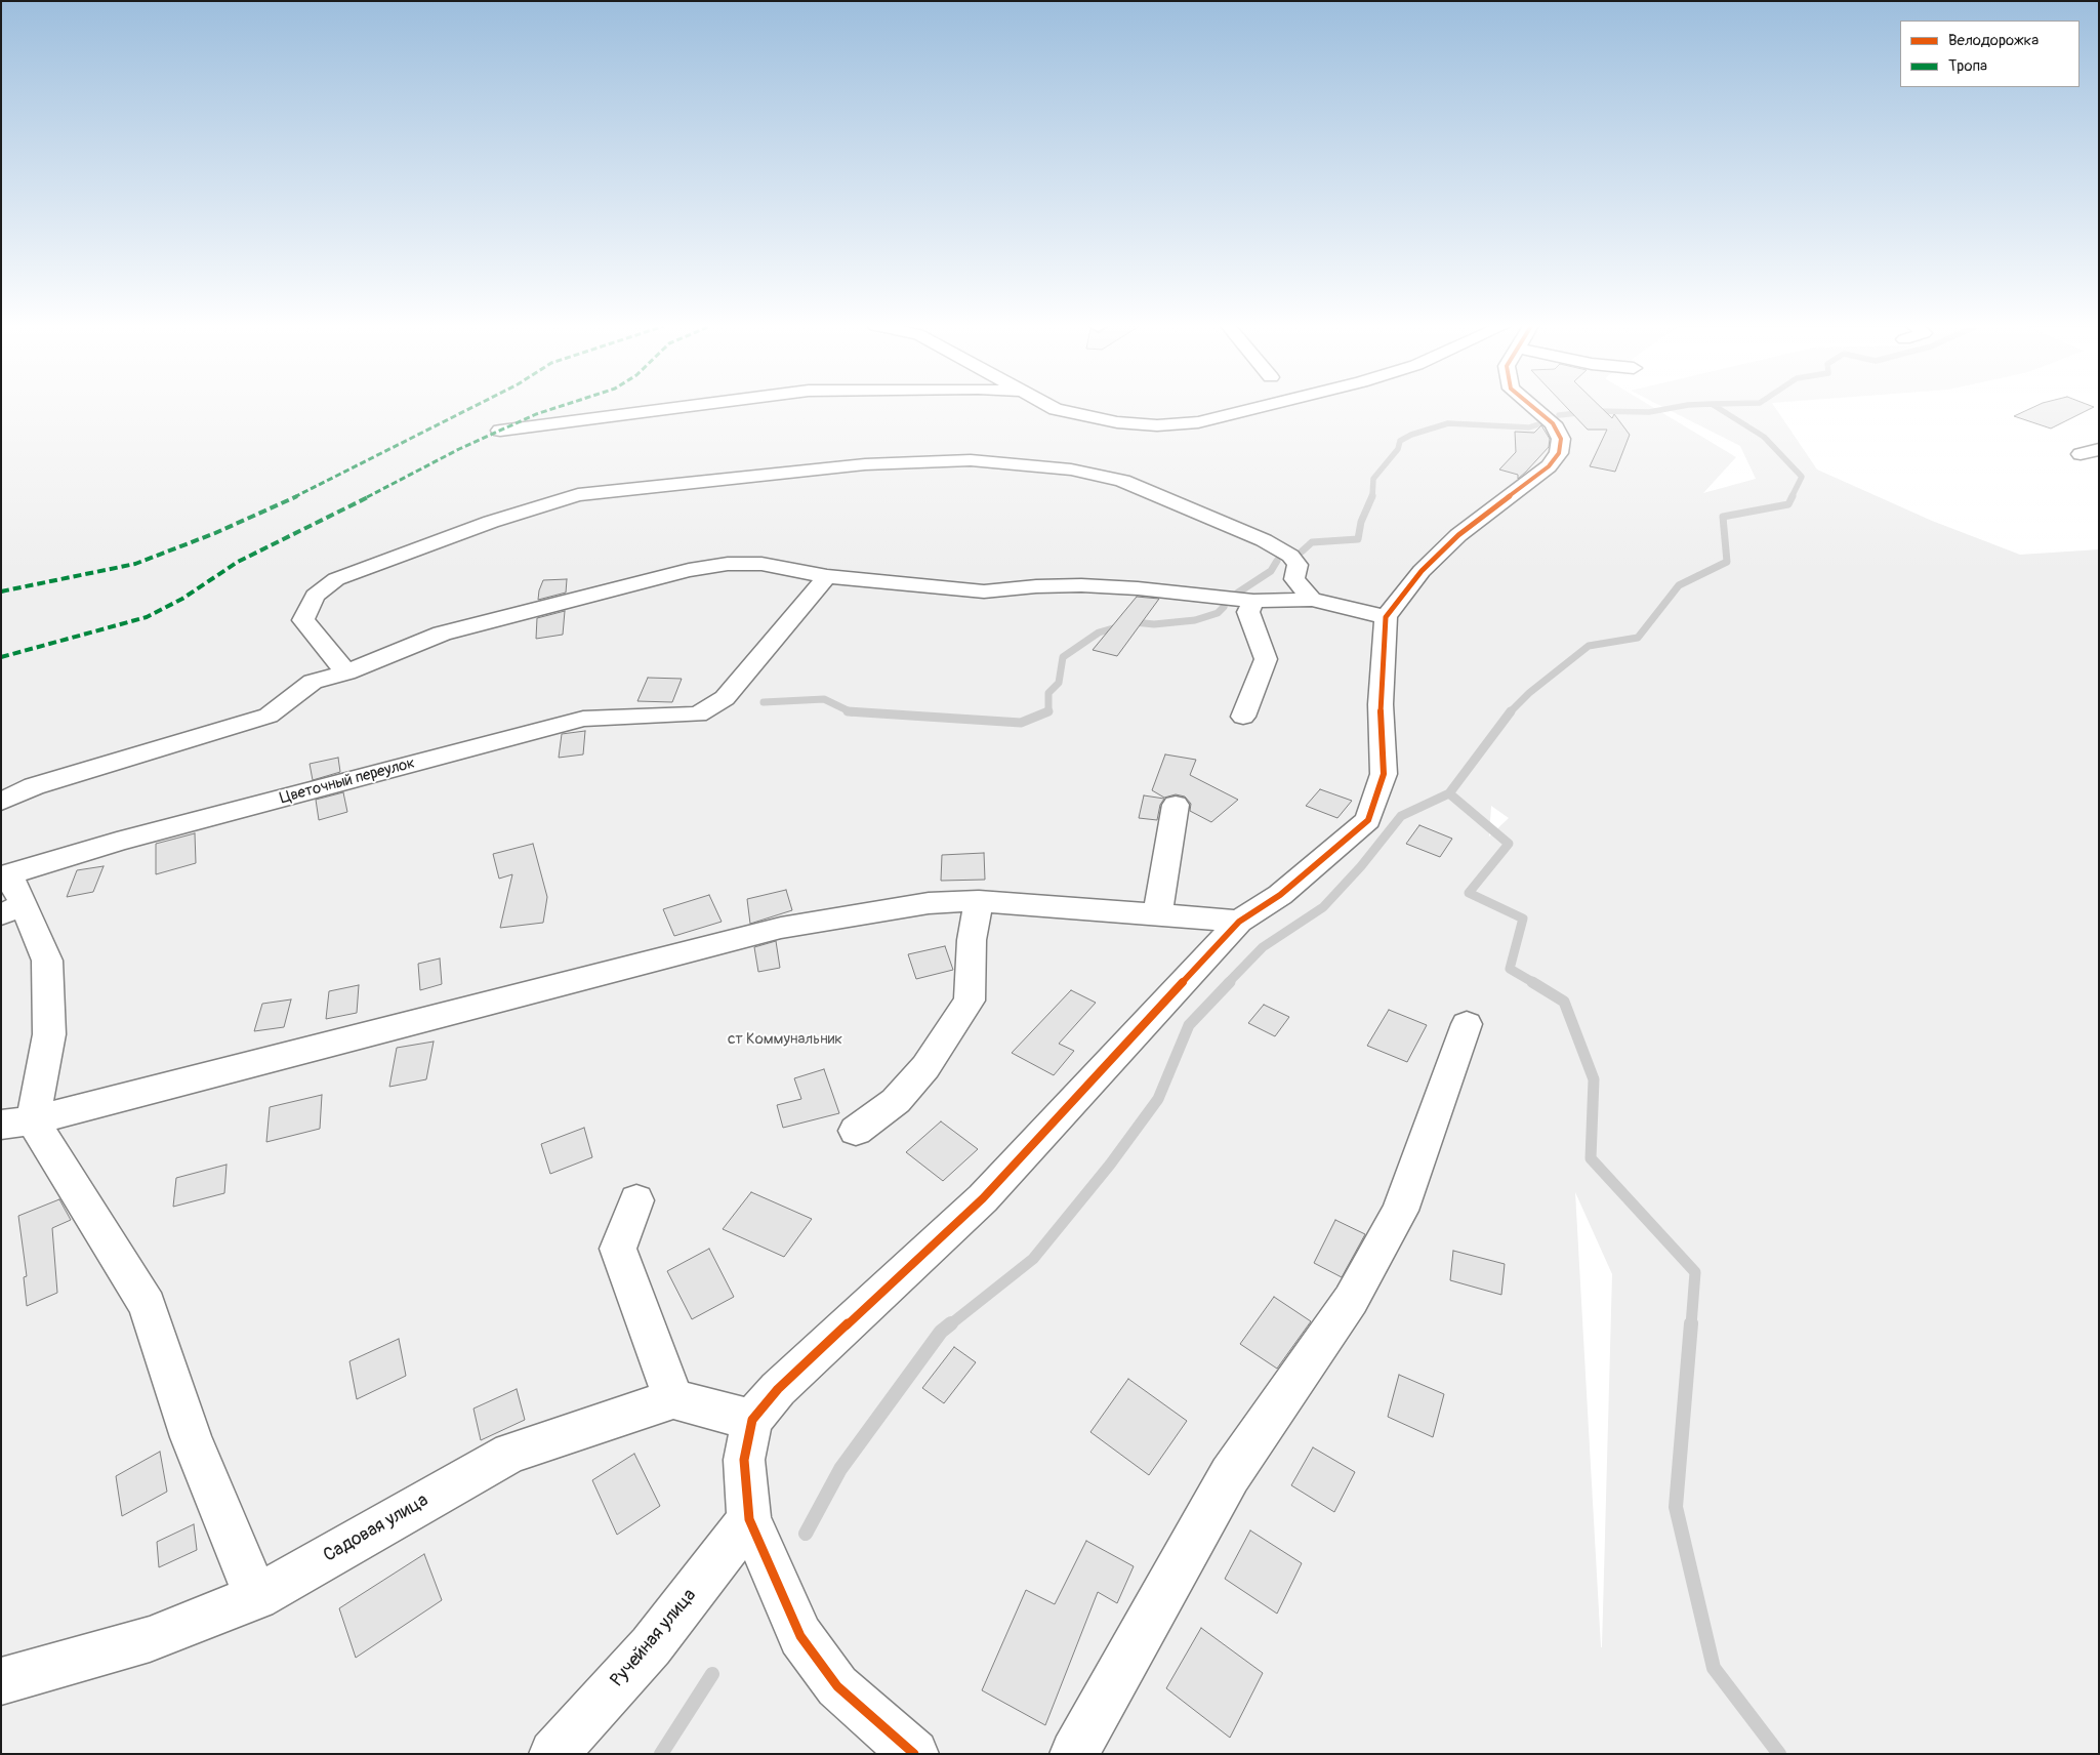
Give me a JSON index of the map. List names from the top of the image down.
{
  "streets": {
    "street": ["Цветочный переулок", "Садовая улица", "Ручейная улица"]
  },
  "parks": ["ст Коммунальник"],
  "legend": ["Велодорожка", "Тропа"]
}
